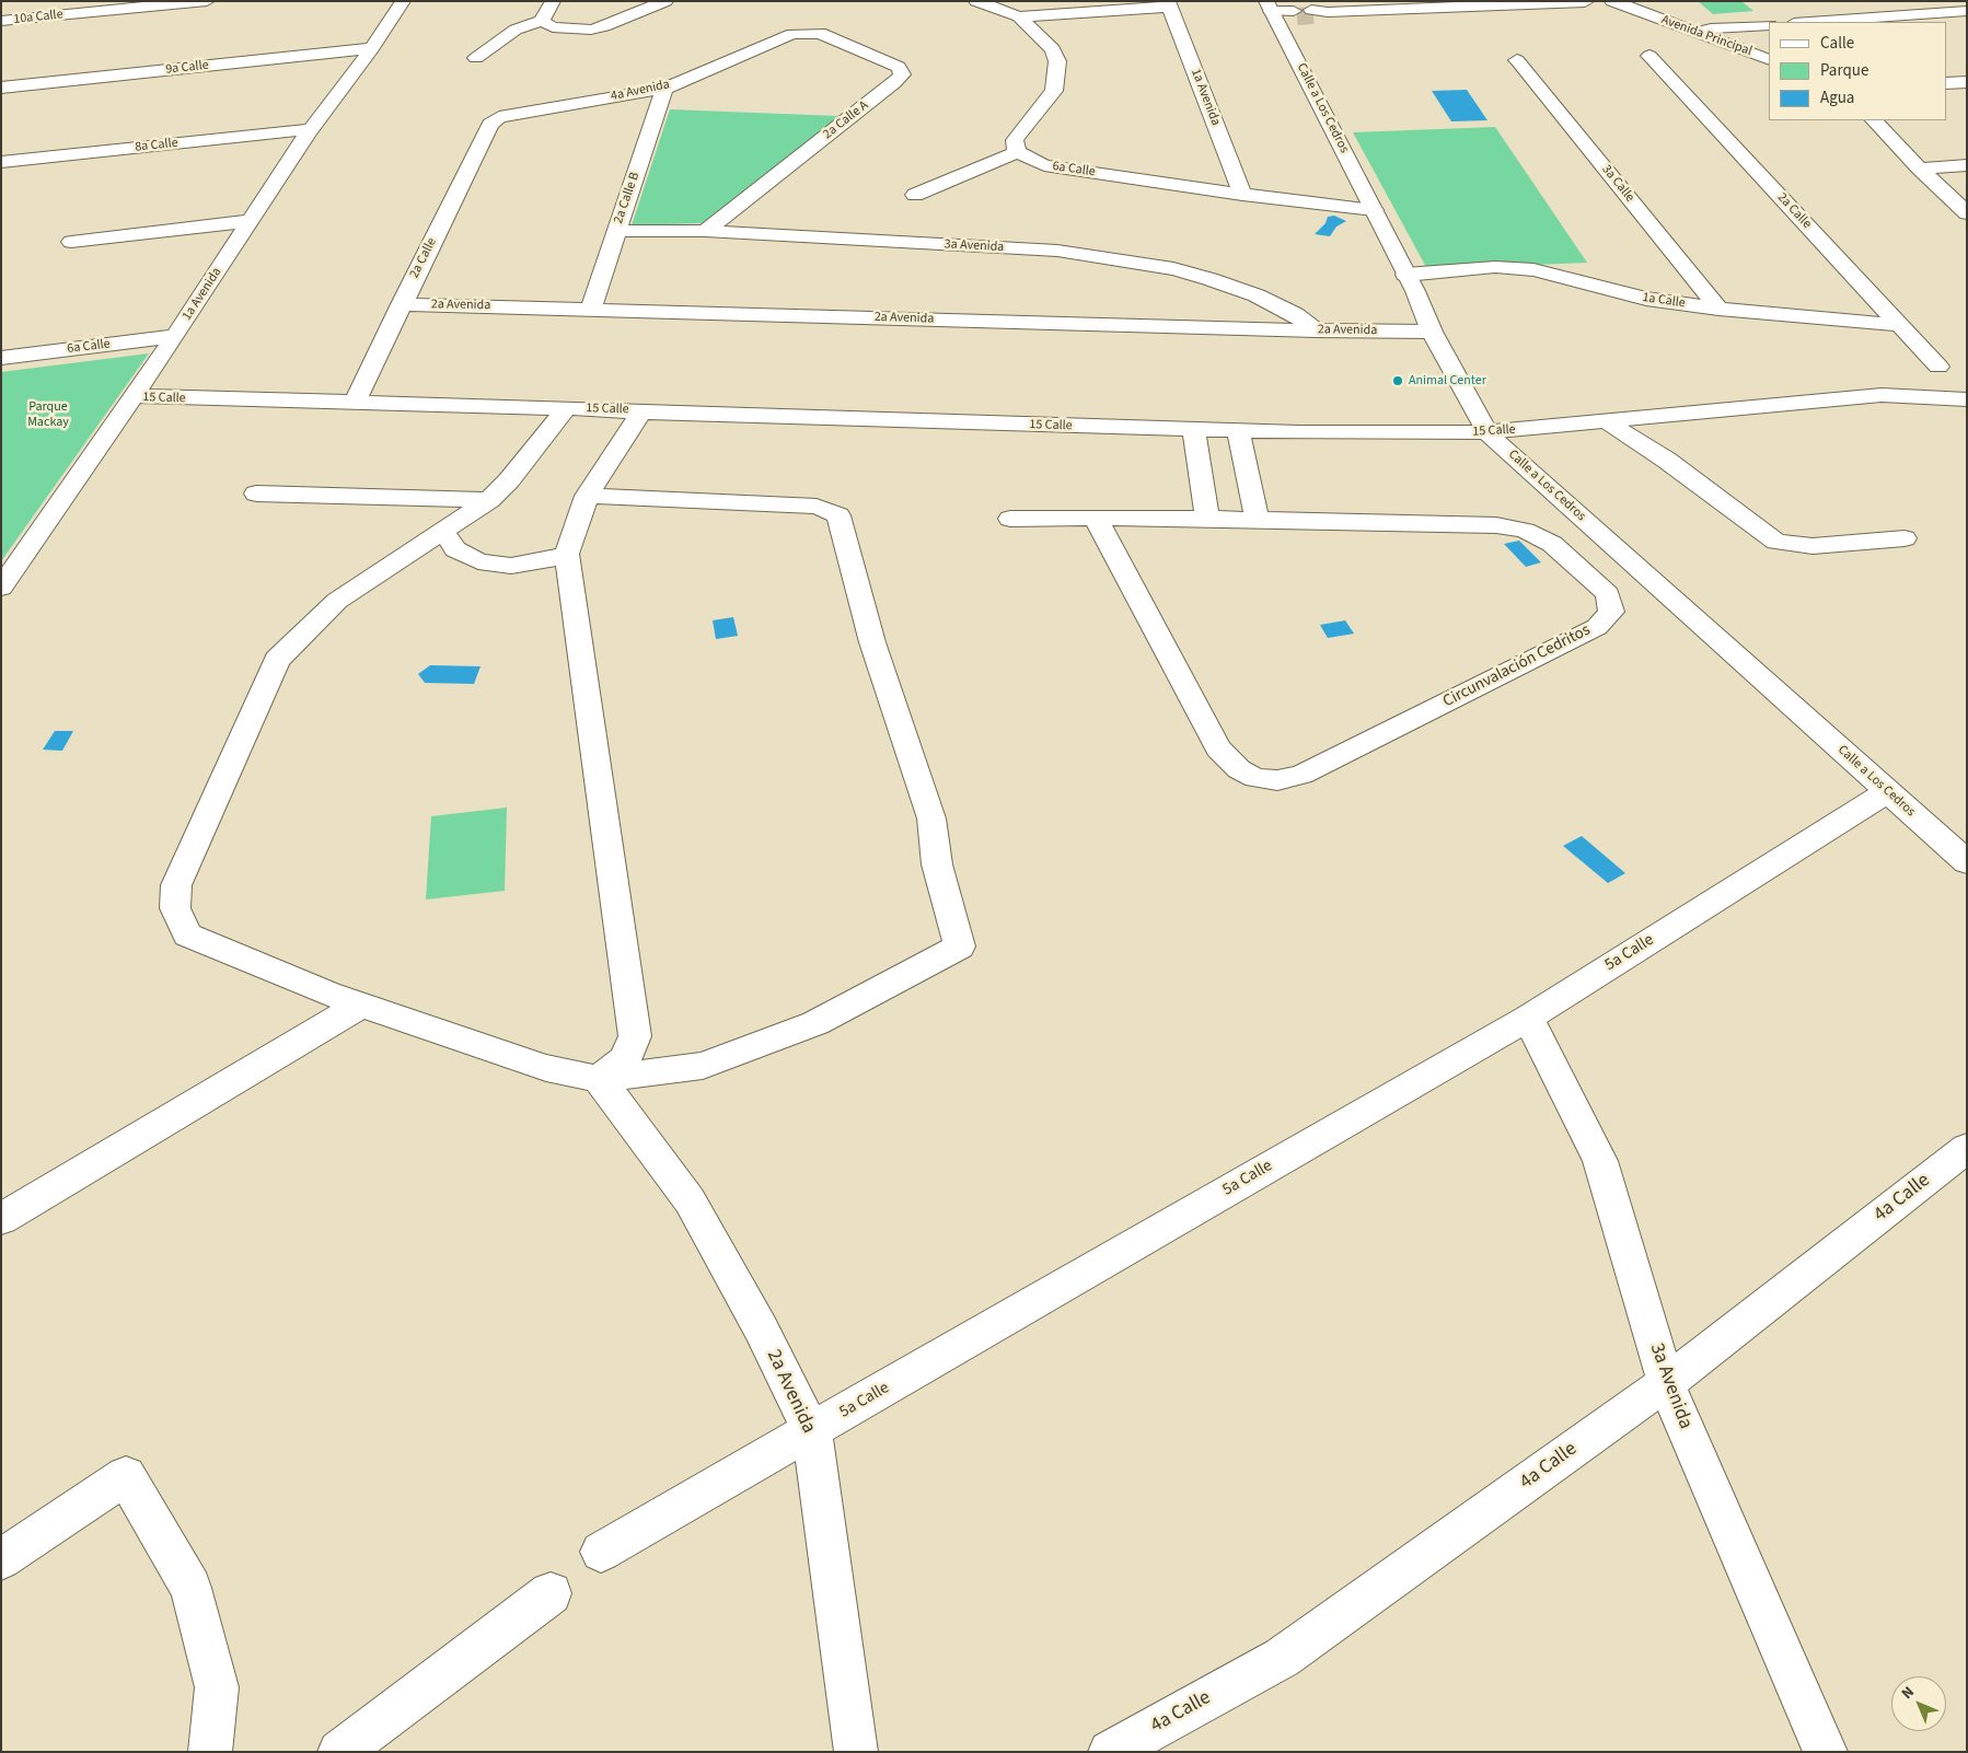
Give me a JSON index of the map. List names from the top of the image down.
{
  "streets": {
    "street": [
      "10a Calle",
      "Avenida Principal",
      "9a Calle",
      "4a Avenida",
      "1a Avenida",
      "Calle a Los Cedros",
      "2a Calle A",
      "8a Calle",
      "6a Calle",
      "3a Calle",
      "2a Calle B",
      "2a Calle",
      "3a Avenida",
      "1a Calle",
      "2a Avenida",
      "15 Calle",
      "Circunvalación Cedritos",
      "5a Calle",
      "4a Calle"
    ]
  },
  "crossings": [
    ["9a Calle", "1a Avenida"],
    ["4a Avenida", "2a Calle A"],
    ["4a Avenida", "2a Calle B"],
    ["4a Avenida", "2a Calle"],
    ["1a Avenida", "8a Calle"],
    ["1a Avenida", "6a Calle"],
    ["1a Avenida", "15 Calle"],
    ["Calle a Los Cedros", "6a Calle"],
    ["Calle a Los Cedros", "1a Calle"],
    ["Calle a Los Cedros", "2a Avenida"],
    ["Calle a Los Cedros", "15 Calle"],
    ["Calle a Los Cedros", "5a Calle"],
    ["2a Calle A", "3a Avenida"],
    ["3a Calle", "1a Calle"],
    ["2a Calle B", "3a Avenida"],
    ["2a Calle B", "2a Avenida"],
    ["2a Calle", "1a Calle"],
    ["2a Calle", "2a Avenida"],
    ["2a Calle", "15 Calle"],
    ["3a Avenida", "2a Avenida"],
    ["3a Avenida", "5a Calle"],
    ["3a Avenida", "4a Calle"],
    ["2a Avenida", "5a Calle"]
  ],
  "parks": ["Parque Mackay"],
  "places": ["Animal Center"],
  "legend": ["Calle", "Parque", "Agua"],
  "north": "top left"
}
